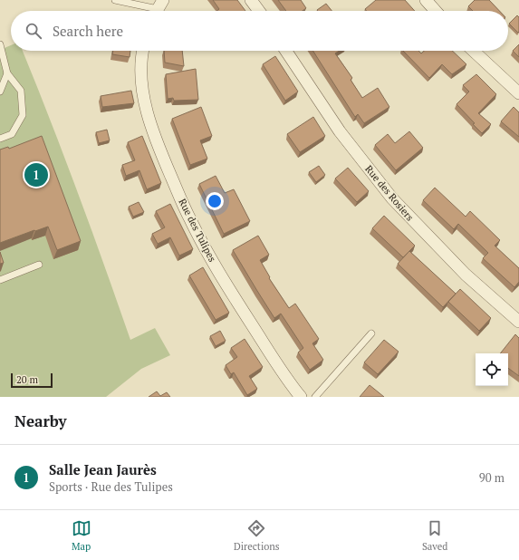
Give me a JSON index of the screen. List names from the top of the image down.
{
  "streets": {
    "street": ["Rue des Rosiers", "Rue des Tulipes"]
  },
  "scale_bar": "20 m",
  "page": {
    "search": "Search here",
    "pins": "1",
    "scale": "20 m",
    "heading": "Nearby",
    "list": [
      {
        "mark": "1",
        "name": "Salle Jean Jaurès",
        "note": "Sports · Rue des Tulipes",
        "value": "90 m"
      }
    ],
    "nav": ["Map", "Directions", "Saved"]
  }
}
